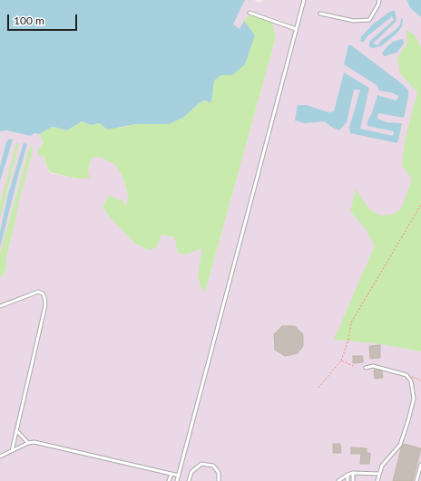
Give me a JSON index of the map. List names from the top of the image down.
{
  "scale_bar": "100 m"
}
